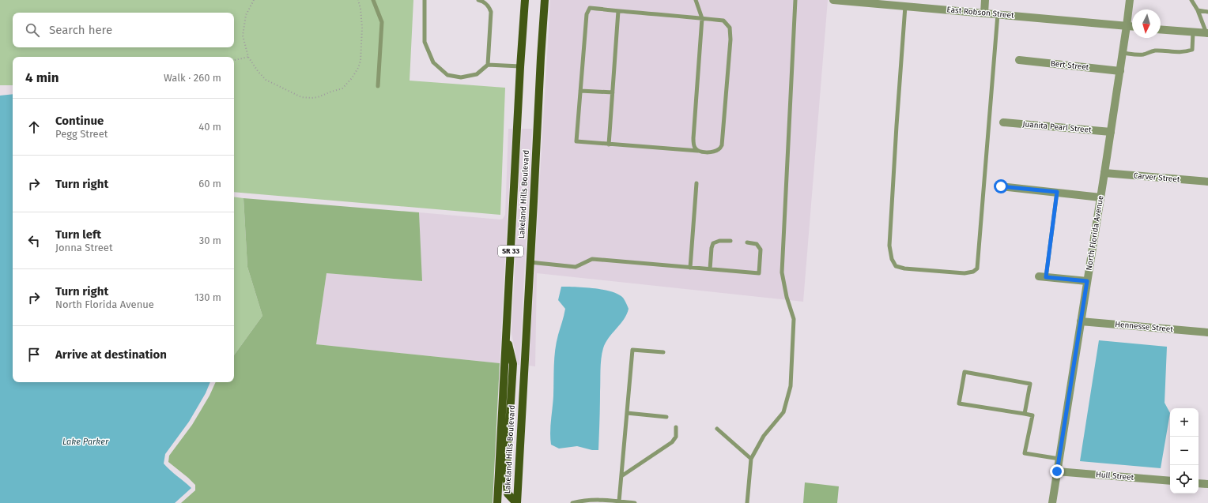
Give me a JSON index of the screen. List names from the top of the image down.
{
  "streets": {
    "main road": ["Lakeland Hills Boulevard", "SR 33"],
    "street": [
      "East Robson Street",
      "Bert Street",
      "Juanita Pearl Street",
      "Carver Street",
      "North Florida Avenue",
      "Hennesse Street",
      "Hull Street"
    ]
  },
  "crossings": [
    ["East Robson Street", "North Florida Avenue"],
    ["Bert Street", "North Florida Avenue"],
    ["Juanita Pearl Street", "North Florida Avenue"],
    ["Carver Street", "North Florida Avenue"],
    ["North Florida Avenue", "Hennesse Street"],
    ["North Florida Avenue", "Hull Street"]
  ],
  "water": ["Lake Parker"],
  "north": "bottom",
  "page": {
    "search": "Search here",
    "heading": ["4 min", "Walk · 260 m"],
    "list": [
      ["Continue", "Pegg Street", "40 m"],
      ["Turn right", "60 m"],
      ["Turn left", "Jonna Street", "30 m"],
      ["Turn right", "North Florida Avenue", "130 m"],
      "Arrive at destination"
    ],
    "map_buttons": ["+", "−"]
  }
}
